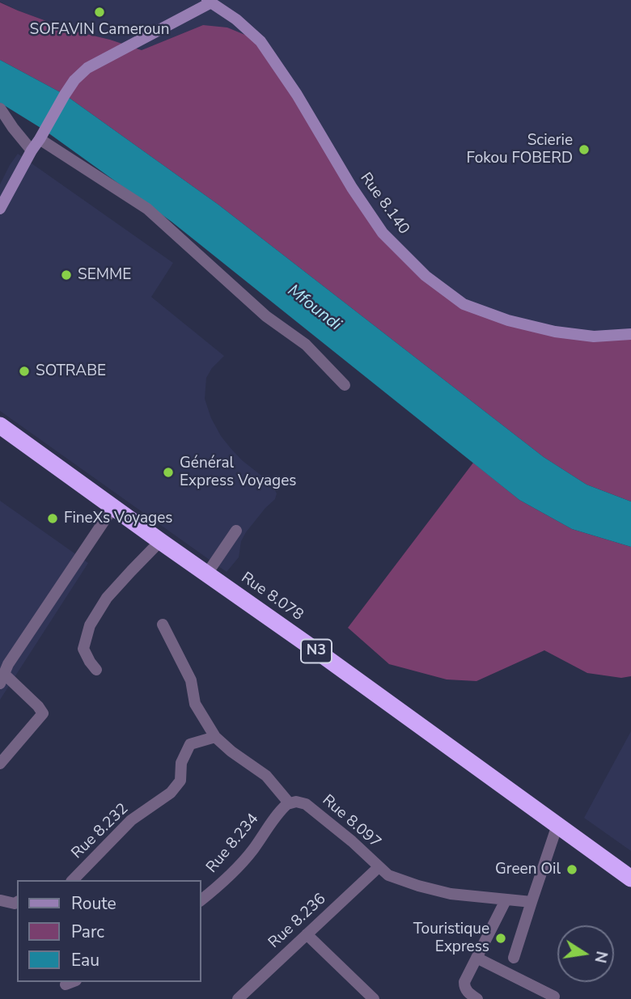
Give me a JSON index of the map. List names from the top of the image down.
{
  "streets": {
    "highway": ["Rue 8.078", "N3"],
    "main road": ["Rue 8.140"],
    "street": [
      "Rue 8.097",
      "Rue 8.232",
      "Rue 8.234",
      "Rue 8.236"
    ]
  },
  "crossings": [
    ["Rue 8.097", "Rue 8.234"],
    ["Rue 8.097", "Rue 8.236"]
  ],
  "water": ["Mfoundi"],
  "places": [
    "SOFAVIN Cameroun",
    "Scierie Fokou FOBERD",
    "SEMME",
    "SOTRABE",
    "Général Express Voyages",
    "FineXs Voyages",
    "Green Oil",
    "Touristique Express"
  ],
  "legend": ["Route", "Parc", "Eau"],
  "north": "right"
}
